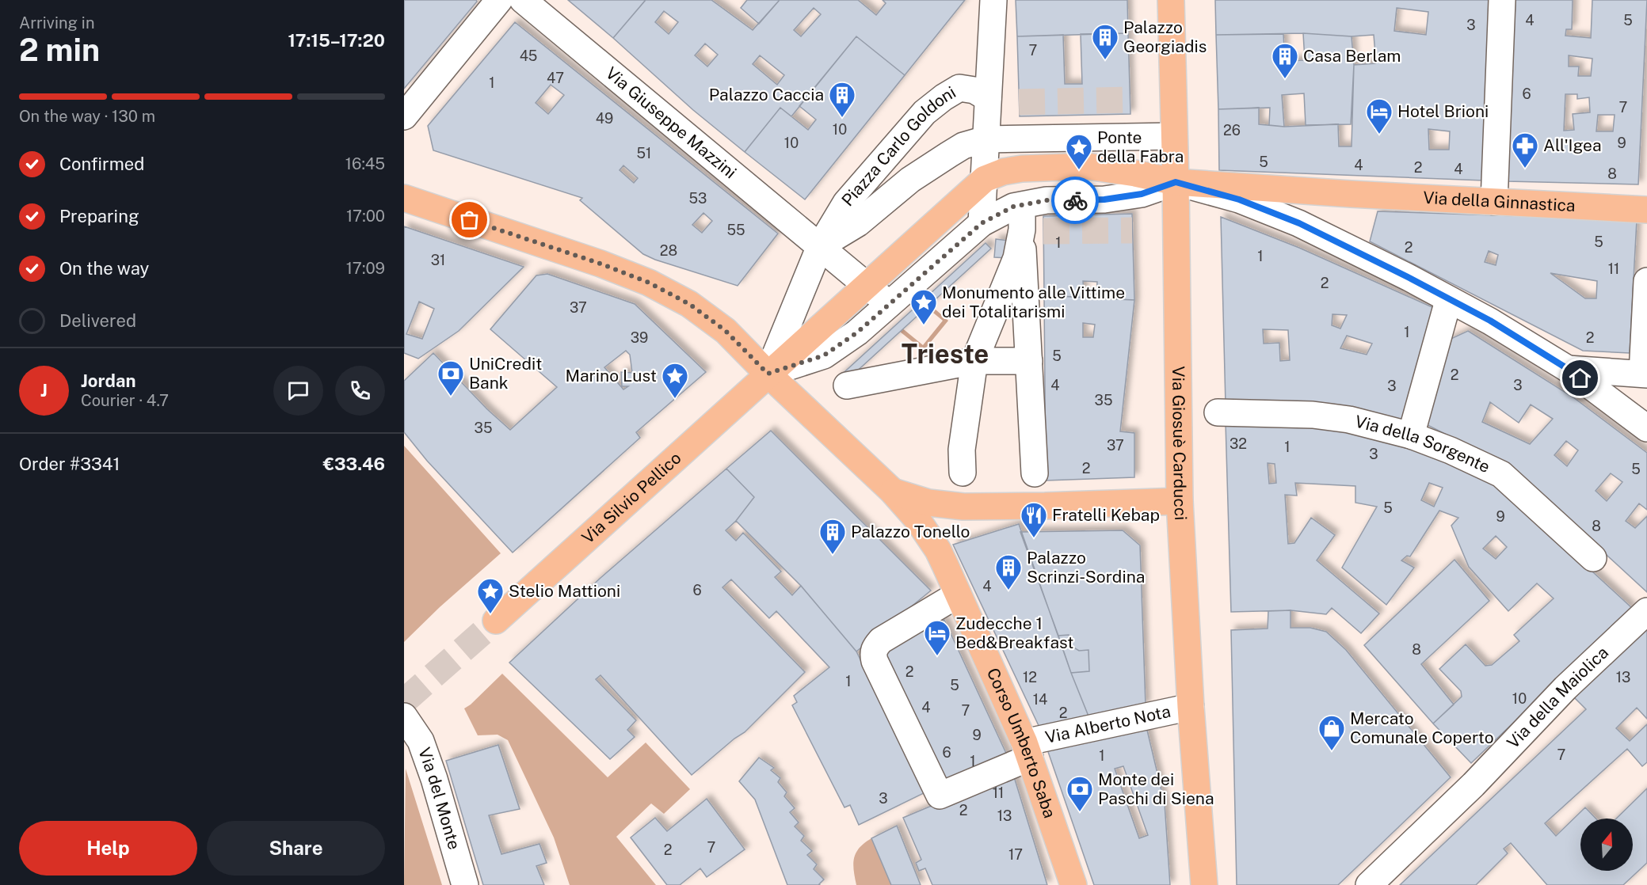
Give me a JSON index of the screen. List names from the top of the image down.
{
  "streets": {
    "main road": [
      "Via della Ginnastica",
      "Via Giosuè Carducci",
      "Via Silvio Pellico",
      "Corso Umberto Saba"
    ],
    "street": [
      "Via Giuseppe Mazzini",
      "Piazza Carlo Goldoni",
      "Via della Sorgente",
      "Via della Maiolica",
      "Via Alberto Nota",
      "Via del Monte"
    ]
  },
  "crossings": [
    ["Via Giuseppe Mazzini", "Piazza Carlo Goldoni"],
    ["Piazza Carlo Goldoni", "Via Silvio Pellico"],
    ["Via della Ginnastica", "Via Giosuè Carducci"],
    ["Via Giosuè Carducci", "Via Alberto Nota"],
    ["Via Alberto Nota", "Corso Umberto Saba"]
  ],
  "districts": ["Trieste"],
  "places": {
    "building": [
      "Palazzo Georgiadis",
      "Casa Berlam",
      "Palazzo Caccia",
      "Palazzo Tonello",
      "Palazzo Scrinzi-Sordina"
    ],
    "hotel": ["Hotel Brioni", "Zudecche 1 Bed&Breakfast"],
    "pharmacy": ["All'Igea"],
    "place": [
      "Ponte della Fabra",
      "Monumento alle Vittime dei Totalitarismi",
      "Marino Lust",
      "Stelio Mattioni"
    ],
    "bank": ["UniCredit Bank", "Monte dei Paschi di Siena"],
    "restaurant": ["Fratelli Kebap"],
    "shop": ["Mercato Comunale Coperto"]
  },
  "house_numbers": [
    "4",
    "5",
    "3",
    "7",
    "45",
    "47",
    "1",
    "6",
    "7",
    "49",
    "10",
    "26",
    "10",
    "9",
    "51",
    "5",
    "4",
    "2",
    "4",
    "8",
    "53",
    "55",
    "5",
    "1",
    "2",
    "28",
    "1",
    "31",
    "11",
    "2",
    "37",
    "1",
    "39",
    "2",
    "5",
    "2",
    "4",
    "3",
    "3",
    "35",
    "35",
    "32",
    "37",
    "1",
    "3",
    "2",
    "5",
    "5",
    "9",
    "8",
    "4",
    "6",
    "8",
    "2",
    "12",
    "13",
    "1",
    "5",
    "10",
    "14",
    "4",
    "7",
    "2",
    "9",
    "6",
    "7",
    "1",
    "1",
    "11",
    "3",
    "2",
    "13",
    "7",
    "2",
    "17"
  ],
  "north": "top",
  "page": {
    "heading": ["2 min", "Arriving in", "17:15–17:20"],
    "panel": [
      "Jordan",
      "Courier · 4.7",
      "Order #3341",
      "€33.46"
    ],
    "bar": "On the way · 130 m",
    "list": [
      ["Confirmed", "16:45"],
      ["Preparing", "17:00"],
      ["On the way", "17:09"],
      "Delivered"
    ],
    "round": "J",
    "buttons": ["Help", "Share"]
  }
}
